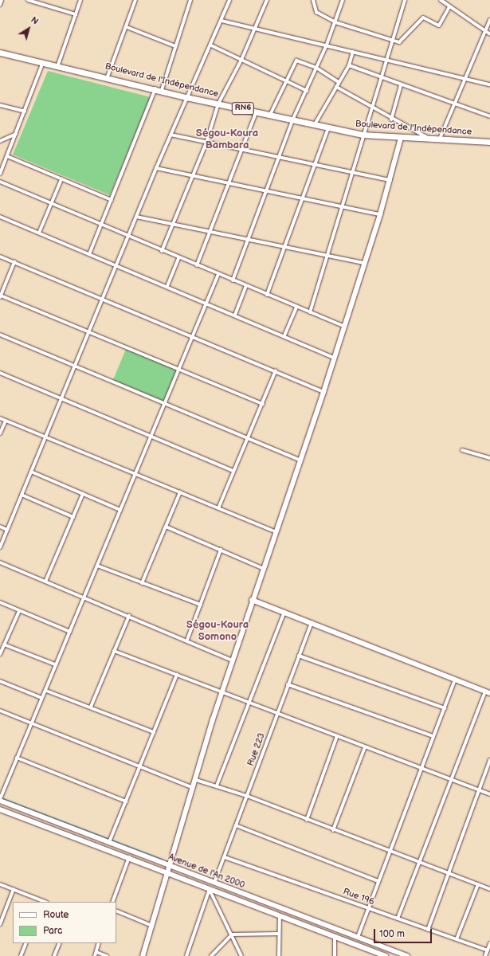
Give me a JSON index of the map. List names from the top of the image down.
{
  "streets": {
    "highway": ["Boulevard de l'Indépendance", "RN6"],
    "street": ["Rue 223", "Avenue de l'An 2000", "Rue 196"]
  },
  "crossings": [
    ["Rue 223", "Avenue de l'An 2000"],
    ["Rue 223", "Rue 196"]
  ],
  "districts": ["Ségou-Koura Bambara", "Ségou-Koura Somono"],
  "legend": ["Route", "Parc"],
  "scale_bar": "100 m",
  "north": "top right"
}
